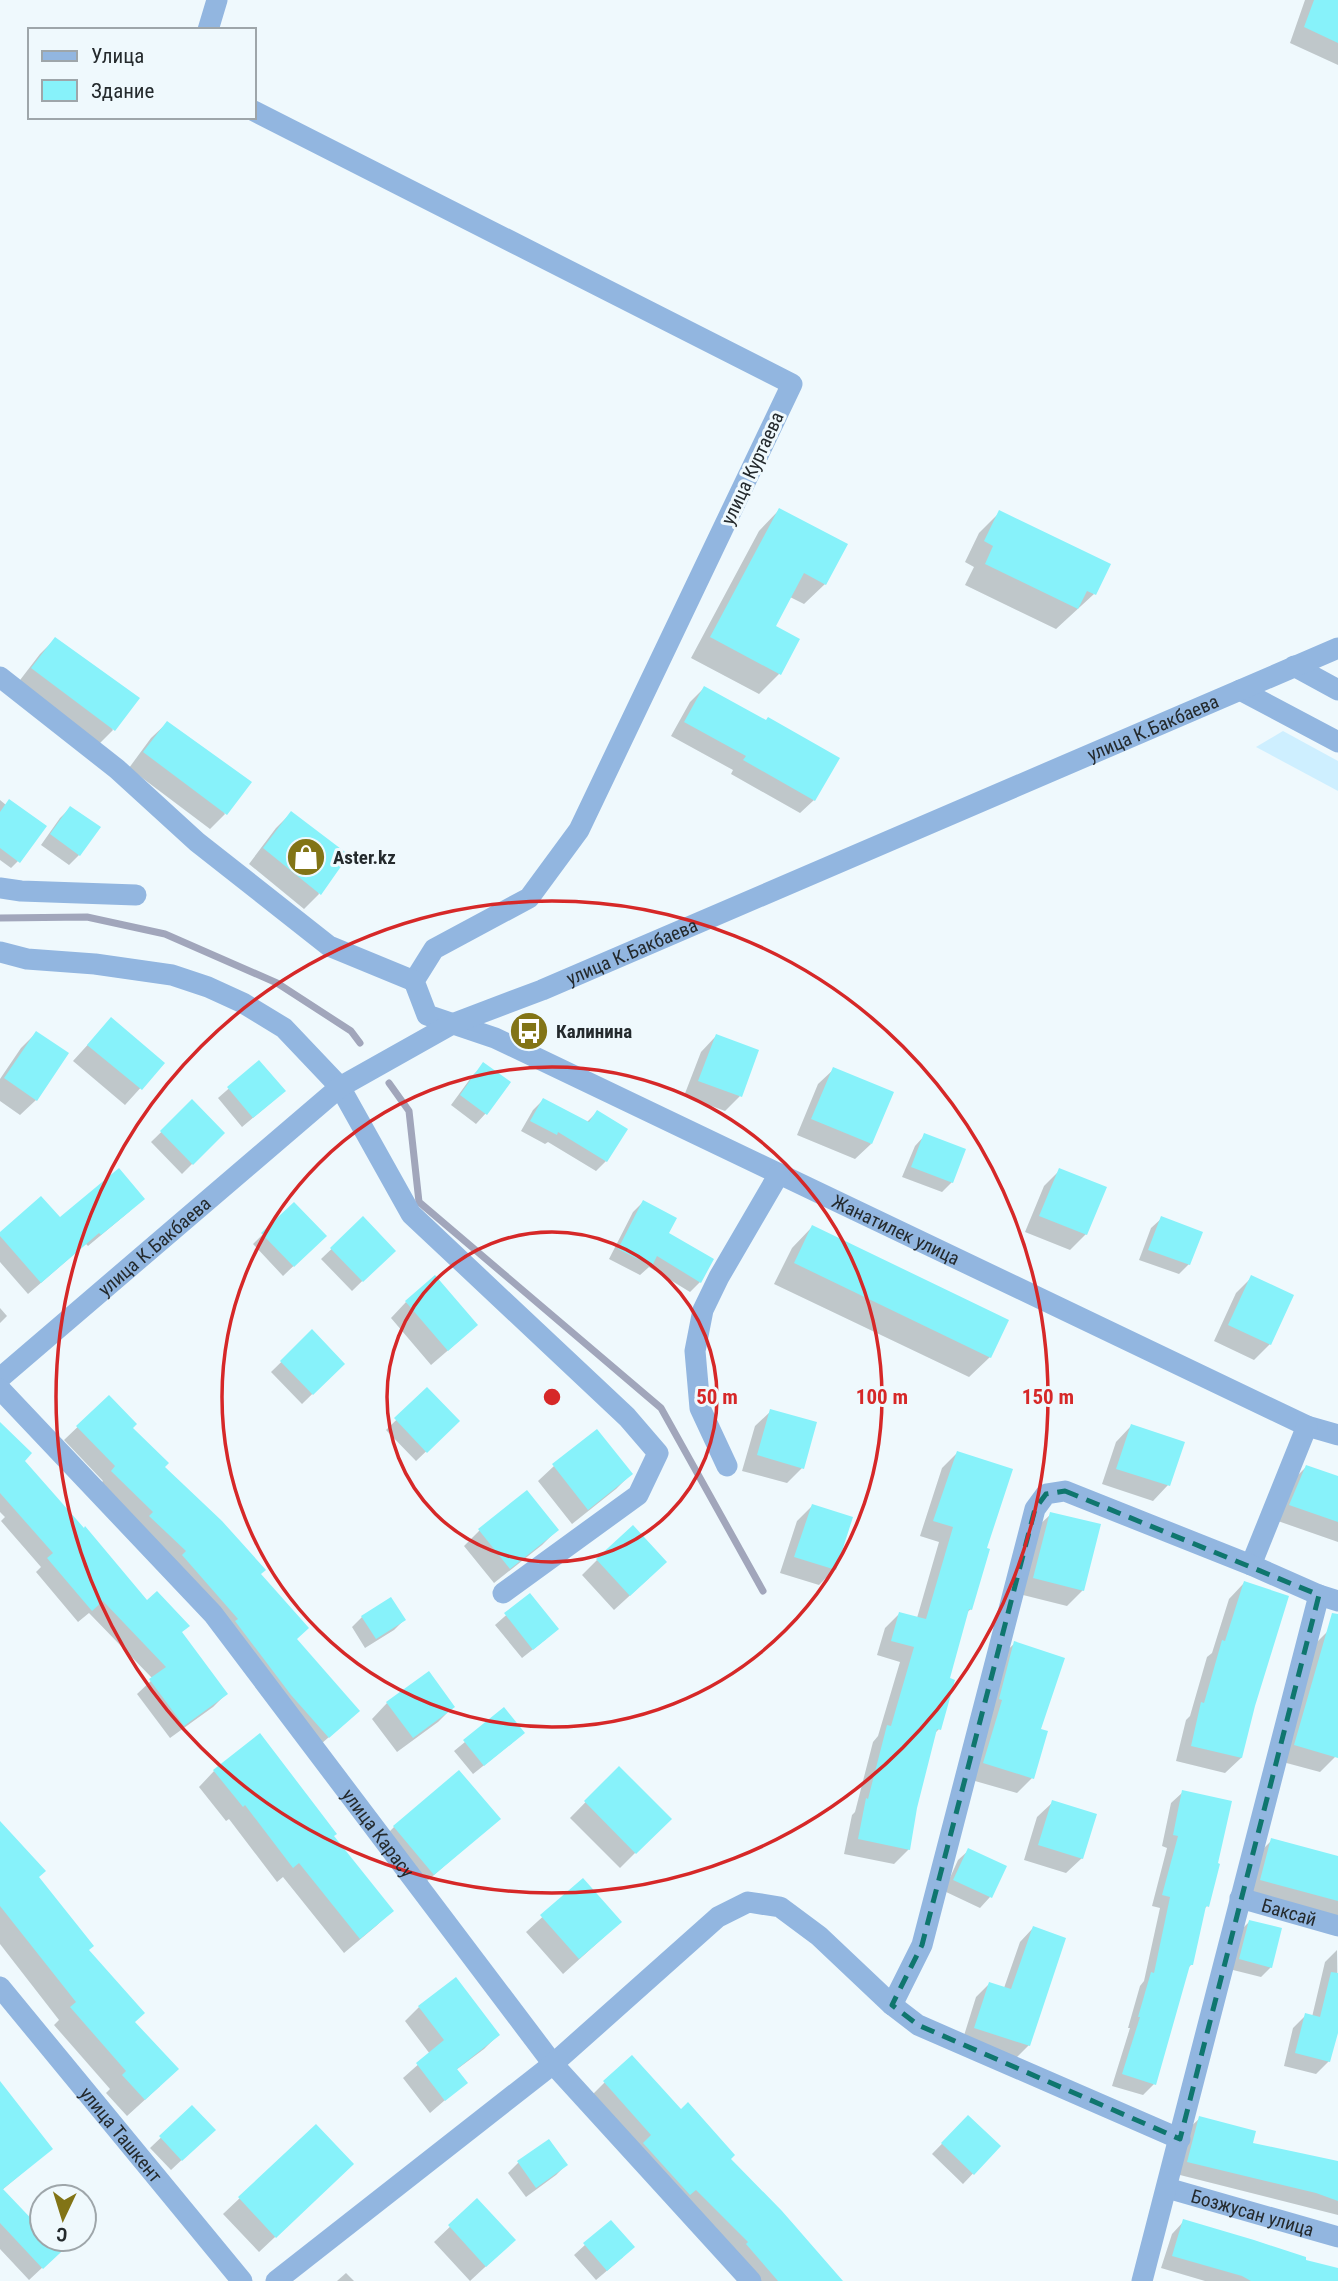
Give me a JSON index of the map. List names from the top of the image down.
{
  "streets": {
    "street": [
      "улица Куртаева",
      "улица К.Бакбаева",
      "Жанатилек улица",
      "улица Карасу",
      "Баксай",
      "улица Ташкент",
      "Бозжусан улица"
    ]
  },
  "crossings": [
    ["улица К.Бакбаева", "Жанатилек улица"]
  ],
  "places": {
    "shop": ["Aster.kz"],
    "bus stop": ["Калинина"]
  },
  "legend": ["Улица", "Здание"],
  "north": "bottom",
  "rings": ["50 m", "100 m", "150 m"]
}
